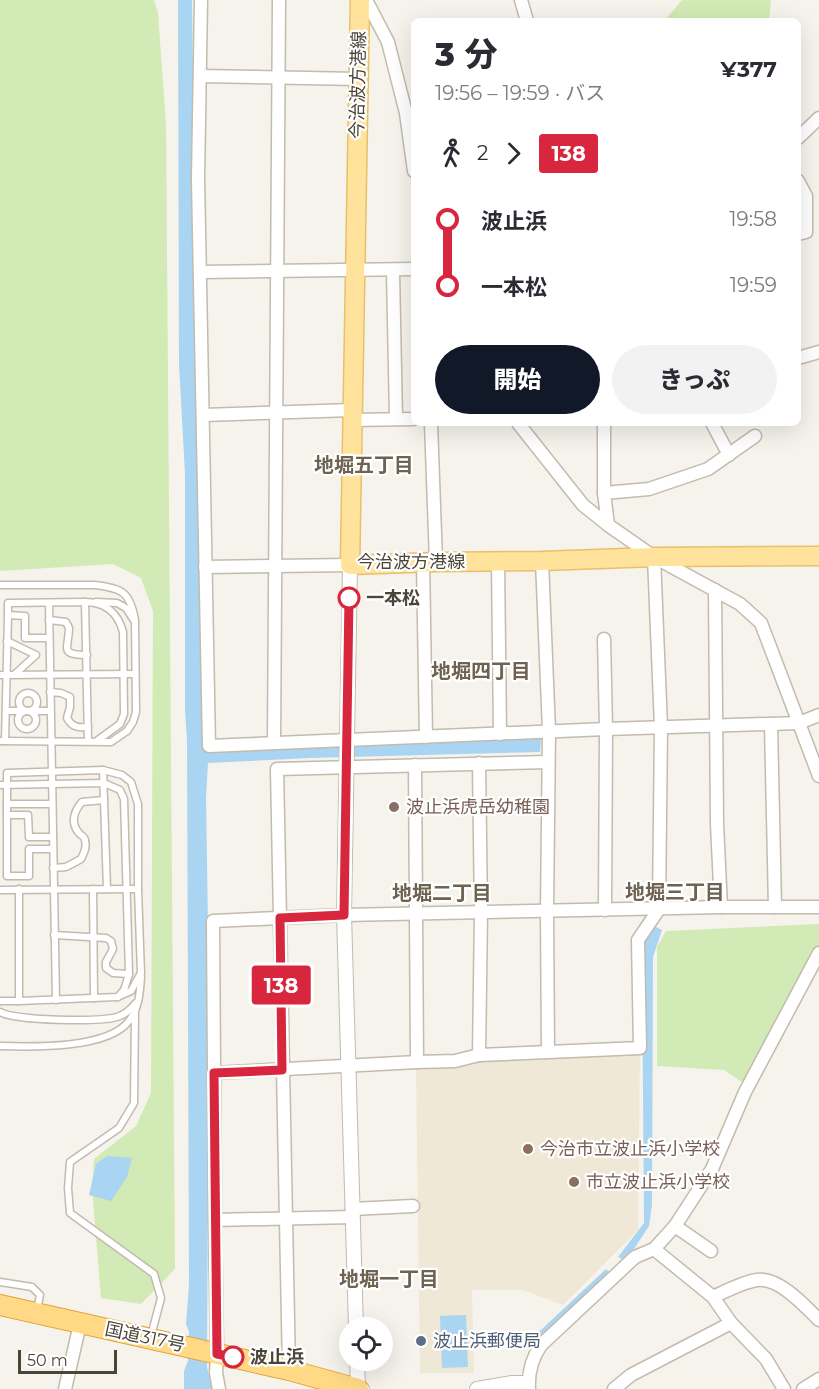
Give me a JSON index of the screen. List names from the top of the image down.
{
  "streets": {
    "highway": ["国道317号"],
    "main road": ["今治波方港線"]
  },
  "districts": [
    "地堀五丁目",
    "地堀四丁目",
    "地堀三丁目",
    "地堀二丁目",
    "地堀一丁目"
  ],
  "places": [
    "一本松",
    "波止浜虎岳幼稚園",
    "今治市立波止浜小学校",
    "市立波止浜小学校",
    "波止浜郵便局",
    "波止浜"
  ],
  "lines": ["bus line 138"],
  "scale_bar": "50 m",
  "page": {
    "on_map": "138",
    "heading": ["3 分", "19:56 – 19:59 · バス", "¥377"],
    "legs": ["2", "138"],
    "list": [
      {
        "name": "波止浜",
        "value": "19:58"
      },
      {
        "name": "一本松",
        "value": "19:59"
      }
    ],
    "buttons": ["開始", "きっぷ"],
    "scale": "50 m"
  }
}
